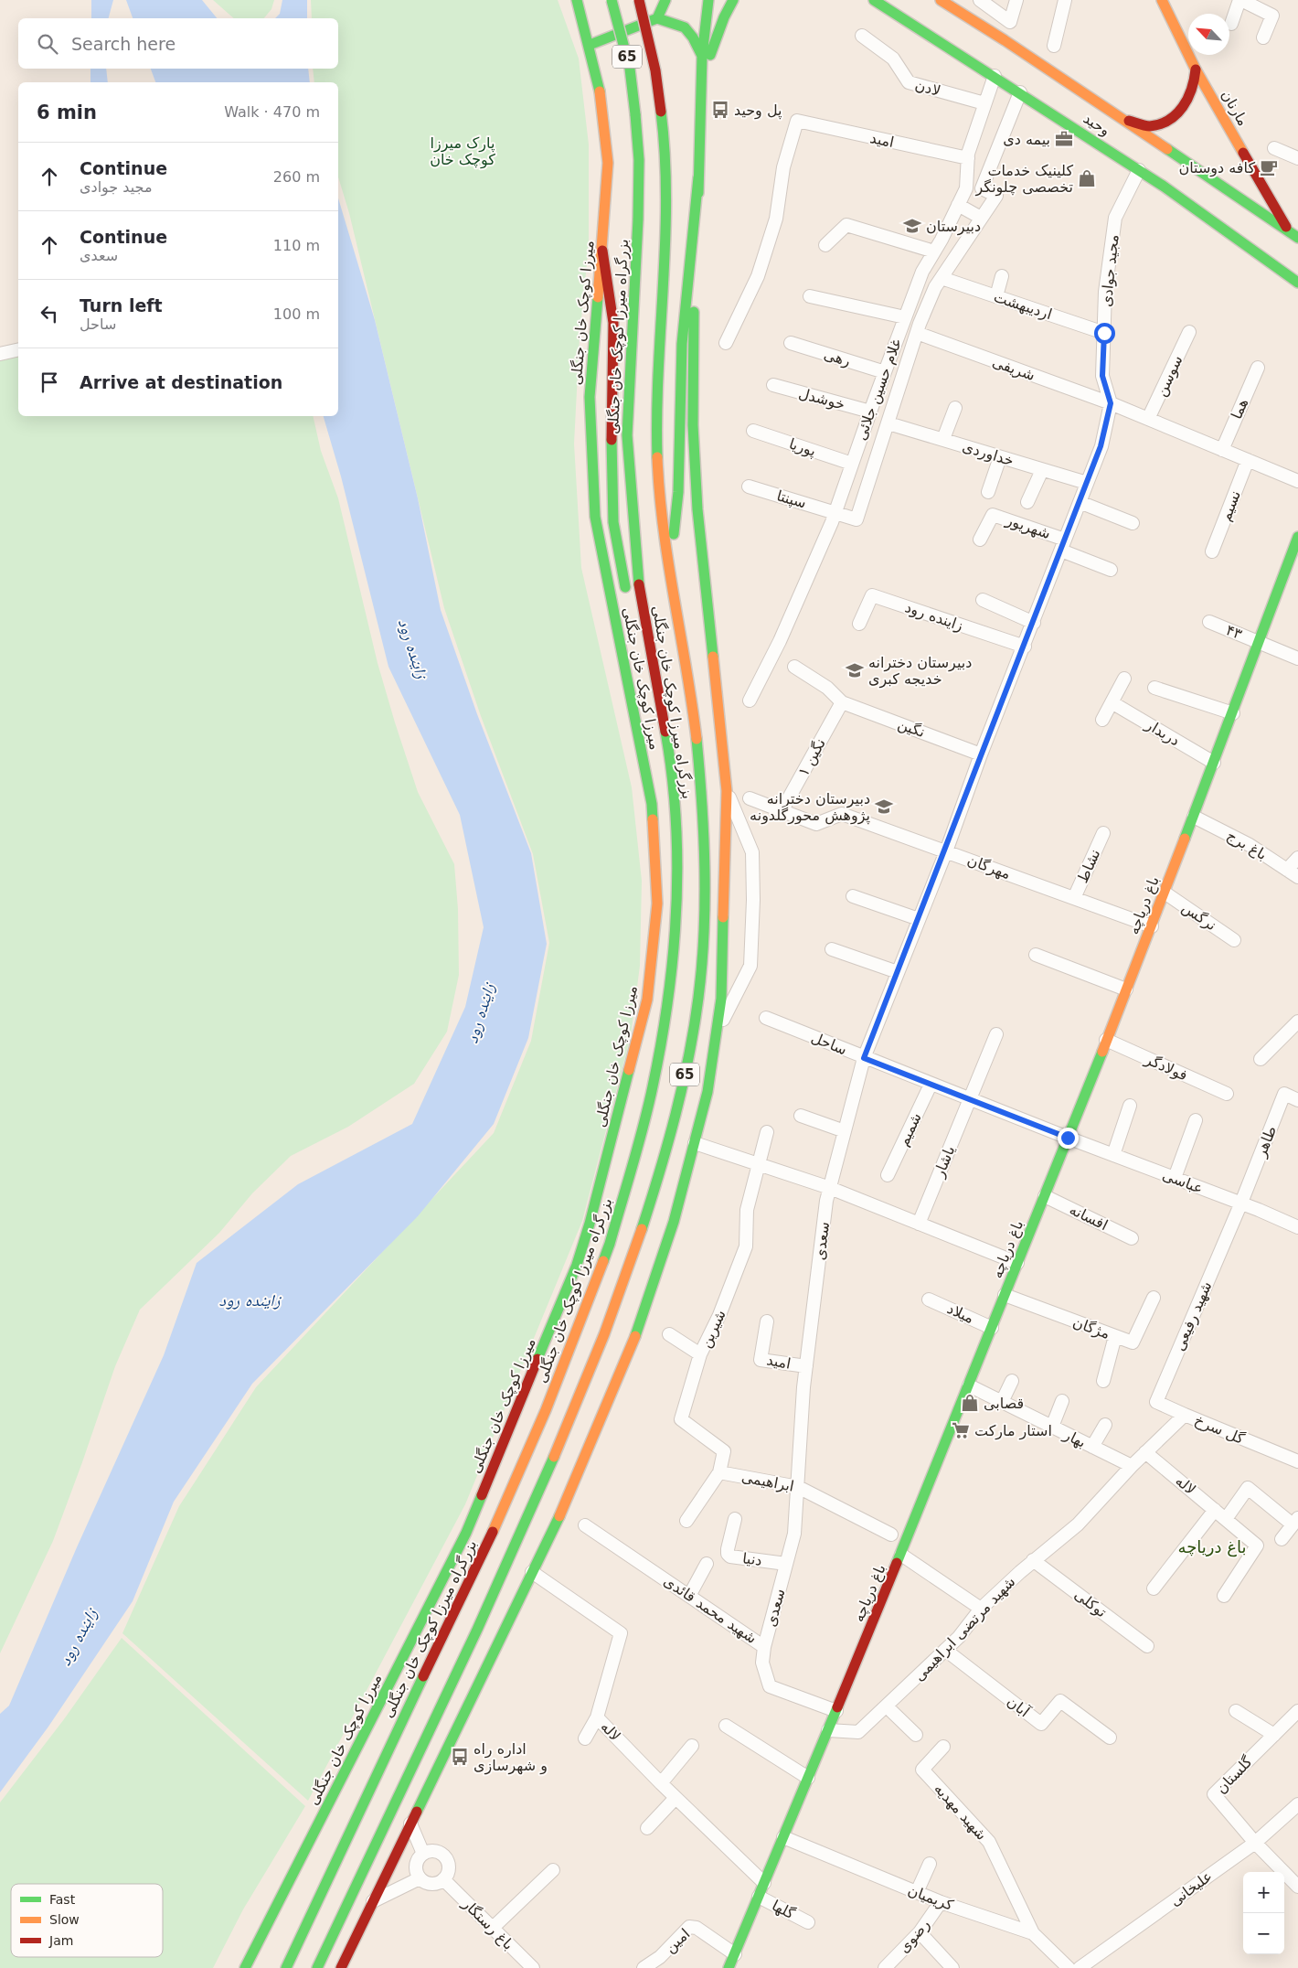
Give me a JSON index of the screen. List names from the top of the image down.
{
  "streets": {
    "main road": [
      "65",
      "مارنان",
      "وحید",
      "میرزا کوچک خان جنگلی",
      "بزرگراه میرزا کوچک خان جنگلی",
      "باغ دریاچه"
    ],
    "street": [
      "لادن",
      "امید",
      "مجید جوادی",
      "اردیبهشت",
      "رهی",
      "شریفی",
      "سوسن",
      "غلام حسین جلائی",
      "خوشدل",
      "هما",
      "پوریا",
      "خداوردی",
      "سپنتا",
      "نسیم",
      "شهریور",
      "زاینده رود",
      "۴۳",
      "نگین",
      "دربدار",
      "نگین ۱",
      "باغ برج",
      "نشاط",
      "مهرگان",
      "نرگس",
      "ساحل",
      "فولادگر",
      "شمیم",
      "طاهر",
      "یاشار",
      "عباسی",
      "افسانه",
      "سعدی",
      "میلاد",
      "شهید رفیعی",
      "مژگان",
      "شیرین",
      "گل سرخ",
      "بهار",
      "ابراهیمی",
      "لاله",
      "دنیا",
      "توکلی",
      "شهید محمد قائدی",
      "شهید مرتضی ابراهیمی",
      "آبان",
      "گلستان",
      "شهید مهدیه",
      "علیخانی",
      "کریمیان",
      "گلها",
      "باغ رستگار",
      "رضوی",
      "امین"
    ]
  },
  "crossings": [
    ["لادن", "غلام حسین جلائی"],
    ["مارنان", "وحید"],
    ["وحید", "مجید جوادی"],
    ["وحید", "غلام حسین جلائی"],
    ["امید", "غلام حسین جلائی"],
    ["امید", "سعدی"],
    ["مجید جوادی", "اردیبهشت"],
    ["مجید جوادی", "شریفی"],
    ["مجید جوادی", "خداوردی"],
    ["مجید جوادی", "شهریور"],
    ["مجید جوادی", "زاینده رود"],
    ["مجید جوادی", "نگین"],
    ["مجید جوادی", "مهرگان"],
    ["مجید جوادی", "سعدی"],
    ["رهی", "غلام حسین جلائی"],
    ["غلام حسین جلائی", "خوشدل"],
    ["غلام حسین جلائی", "پوریا"],
    ["غلام حسین جلائی", "سپنتا"],
    ["پوریا", "سپنتا"],
    ["۴۳", "باغ دریاچه"],
    ["نگین", "نگین ۱"],
    ["دربدار", "باغ دریاچه"],
    ["نگین ۱", "مهرگان"],
    ["باغ برج", "باغ دریاچه"],
    ["نشاط", "مهرگان"],
    ["مهرگان", "باغ دریاچه"],
    ["مهرگان", "سعدی"],
    ["باغ دریاچه", "نرگس"],
    ["باغ دریاچه", "ساحل"],
    ["باغ دریاچه", "فولادگر"],
    ["باغ دریاچه", "عباسی"],
    ["باغ دریاچه", "افسانه"],
    ["باغ دریاچه", "میلاد"],
    ["باغ دریاچه", "مژگان"],
    ["باغ دریاچه", "بهار"],
    ["باغ دریاچه", "لاله"],
    ["باغ دریاچه", "شهید محمد قائدی"],
    ["باغ دریاچه", "شهید مرتضی ابراهیمی"],
    ["باغ دریاچه", "کریمیان"],
    ["باغ دریاچه", "گلها"],
    ["باغ دریاچه", "امین"],
    ["ساحل", "شمیم"],
    ["ساحل", "یاشار"],
    ["ساحل", "عباسی"],
    ["ساحل", "سعدی"],
    ["طاهر", "عباسی"],
    ["طاهر", "شهید رفیعی"],
    ["عباسی", "شهید رفیعی"],
    ["سعدی", "ابراهیمی"],
    ["سعدی", "دنیا"],
    ["سعدی", "شهید محمد قائدی"],
    ["شهید رفیعی", "گل سرخ"],
    ["شیرین", "ابراهیمی"],
    ["گل سرخ", "بهار"],
    ["گل سرخ", "لاله"],
    ["گل سرخ", "شهید مرتضی ابراهیمی"],
    ["بهار", "شهید مرتضی ابراهیمی"],
    ["توکلی", "شهید مرتضی ابراهیمی"],
    ["شهید مرتضی ابراهیمی", "آبان"],
    ["گلستان", "علیخانی"],
    ["شهید مهدیه", "کریمیان"],
    ["کریمیان", "رضوی"]
  ],
  "districts": ["باغ دریاچه"],
  "water": ["زاینده رود"],
  "parks": ["پارک میرزا کوچک خان"],
  "places": {
    "bus stop": ["پل وحید", "اداره راه و شهرسازی"],
    "office": ["بیمه دی"],
    "cafe": ["کافه دوستان"],
    "shop": ["کلینیک خدمات تخصصی چلونگر", "قصابی"],
    "school or university": ["دبیرستان", "دبیرستان دخترانه خدیجه کبری", "دبیرستان دخترانه پژوهش محورگلدونه"],
    "supermarket": ["استار مارکت"]
  },
  "legend": ["Fast", "Slow", "Jam"],
  "north": "top left",
  "page": {
    "search": "Search here",
    "heading": ["6 min", "Walk · 470 m"],
    "list": [
      ["Continue", "مجید جوادی", "260 m"],
      ["Continue", "سعدی", "110 m"],
      ["Turn left", "ساحل", "100 m"],
      "Arrive at destination"
    ],
    "map_buttons": ["+", "−"]
  }
}
